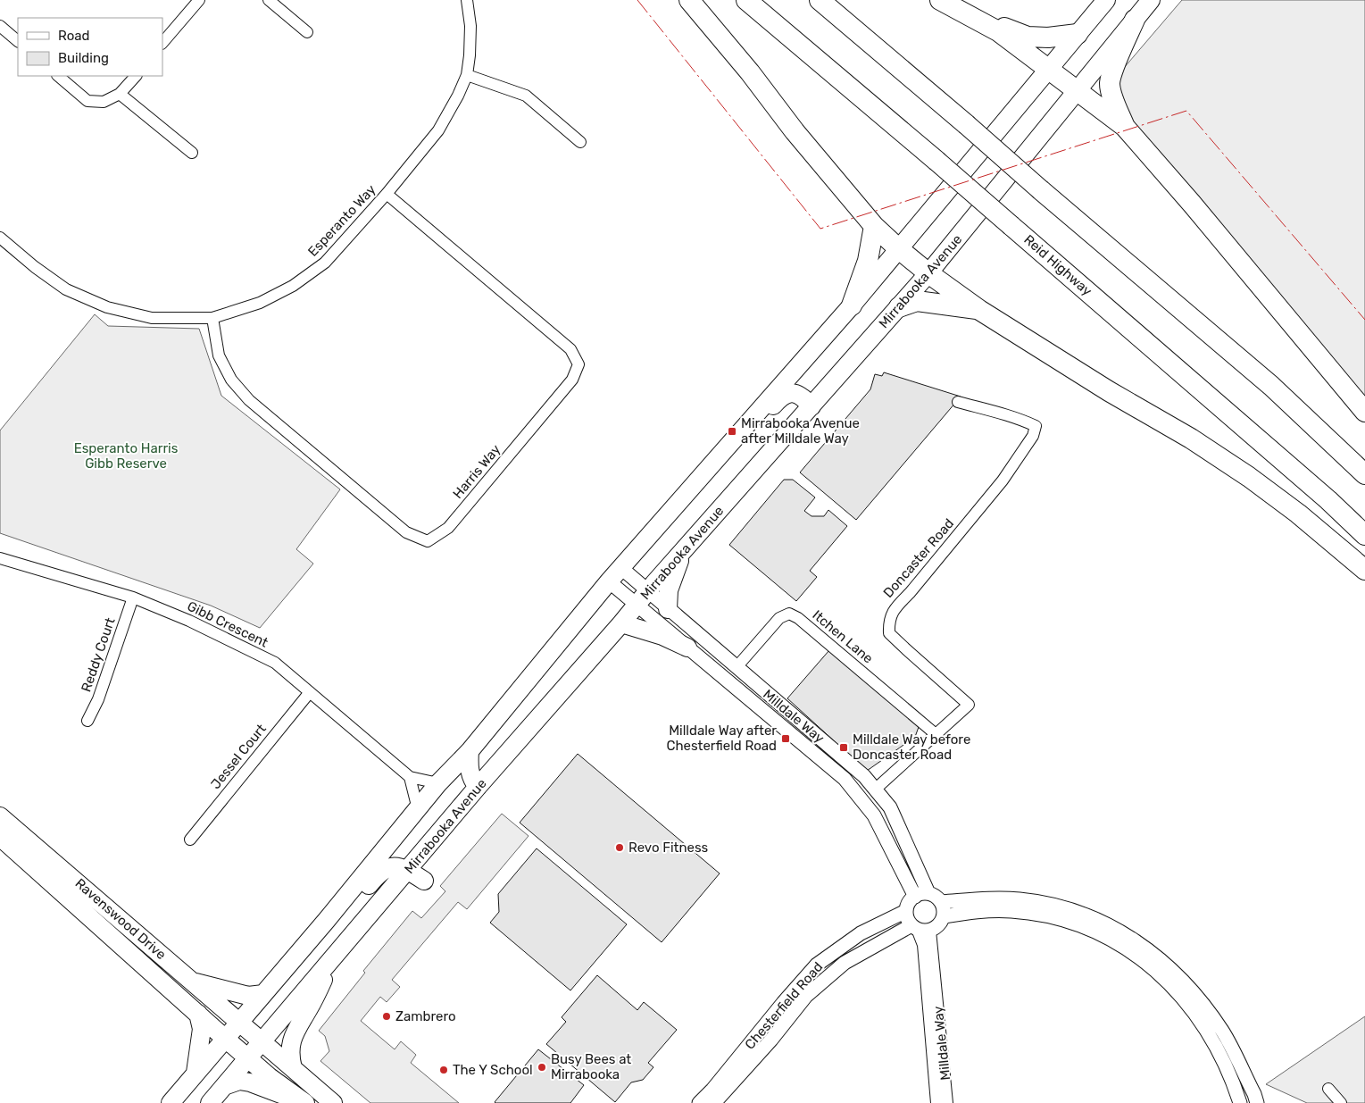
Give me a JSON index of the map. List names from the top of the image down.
{
  "streets": {
    "highway": ["Reid Highway"],
    "main road": ["Mirrabooka Avenue", "Ravenswood Drive"],
    "street": [
      "Esperanto Way",
      "Harris Way",
      "Doncaster Road",
      "Gibb Crescent",
      "Itchen Lane",
      "Reddy Court",
      "Milldale Way",
      "Jessel Court",
      "Chesterfield Road"
    ]
  },
  "crossings": [
    ["Esperanto Way", "Harris Way"],
    ["Mirrabooka Avenue", "Milldale Way"],
    ["Mirrabooka Avenue", "Ravenswood Drive"],
    ["Doncaster Road", "Itchen Lane"],
    ["Doncaster Road", "Milldale Way"],
    ["Gibb Crescent", "Reddy Court"],
    ["Gibb Crescent", "Jessel Court"],
    ["Itchen Lane", "Milldale Way"],
    ["Milldale Way", "Chesterfield Road"]
  ],
  "parks": ["Esperanto Harris Gibb Reserve"],
  "places": {
    "transit": ["Mirrabooka Avenue after Milldale Way", "Milldale Way after Chesterfield Road", "Milldale Way before Doncaster Road"],
    "other": [
      "Revo Fitness",
      "Zambrero",
      "Busy Bees at Mirrabooka",
      "The Y School"
    ]
  },
  "legend": ["Road", "Building"]
}
